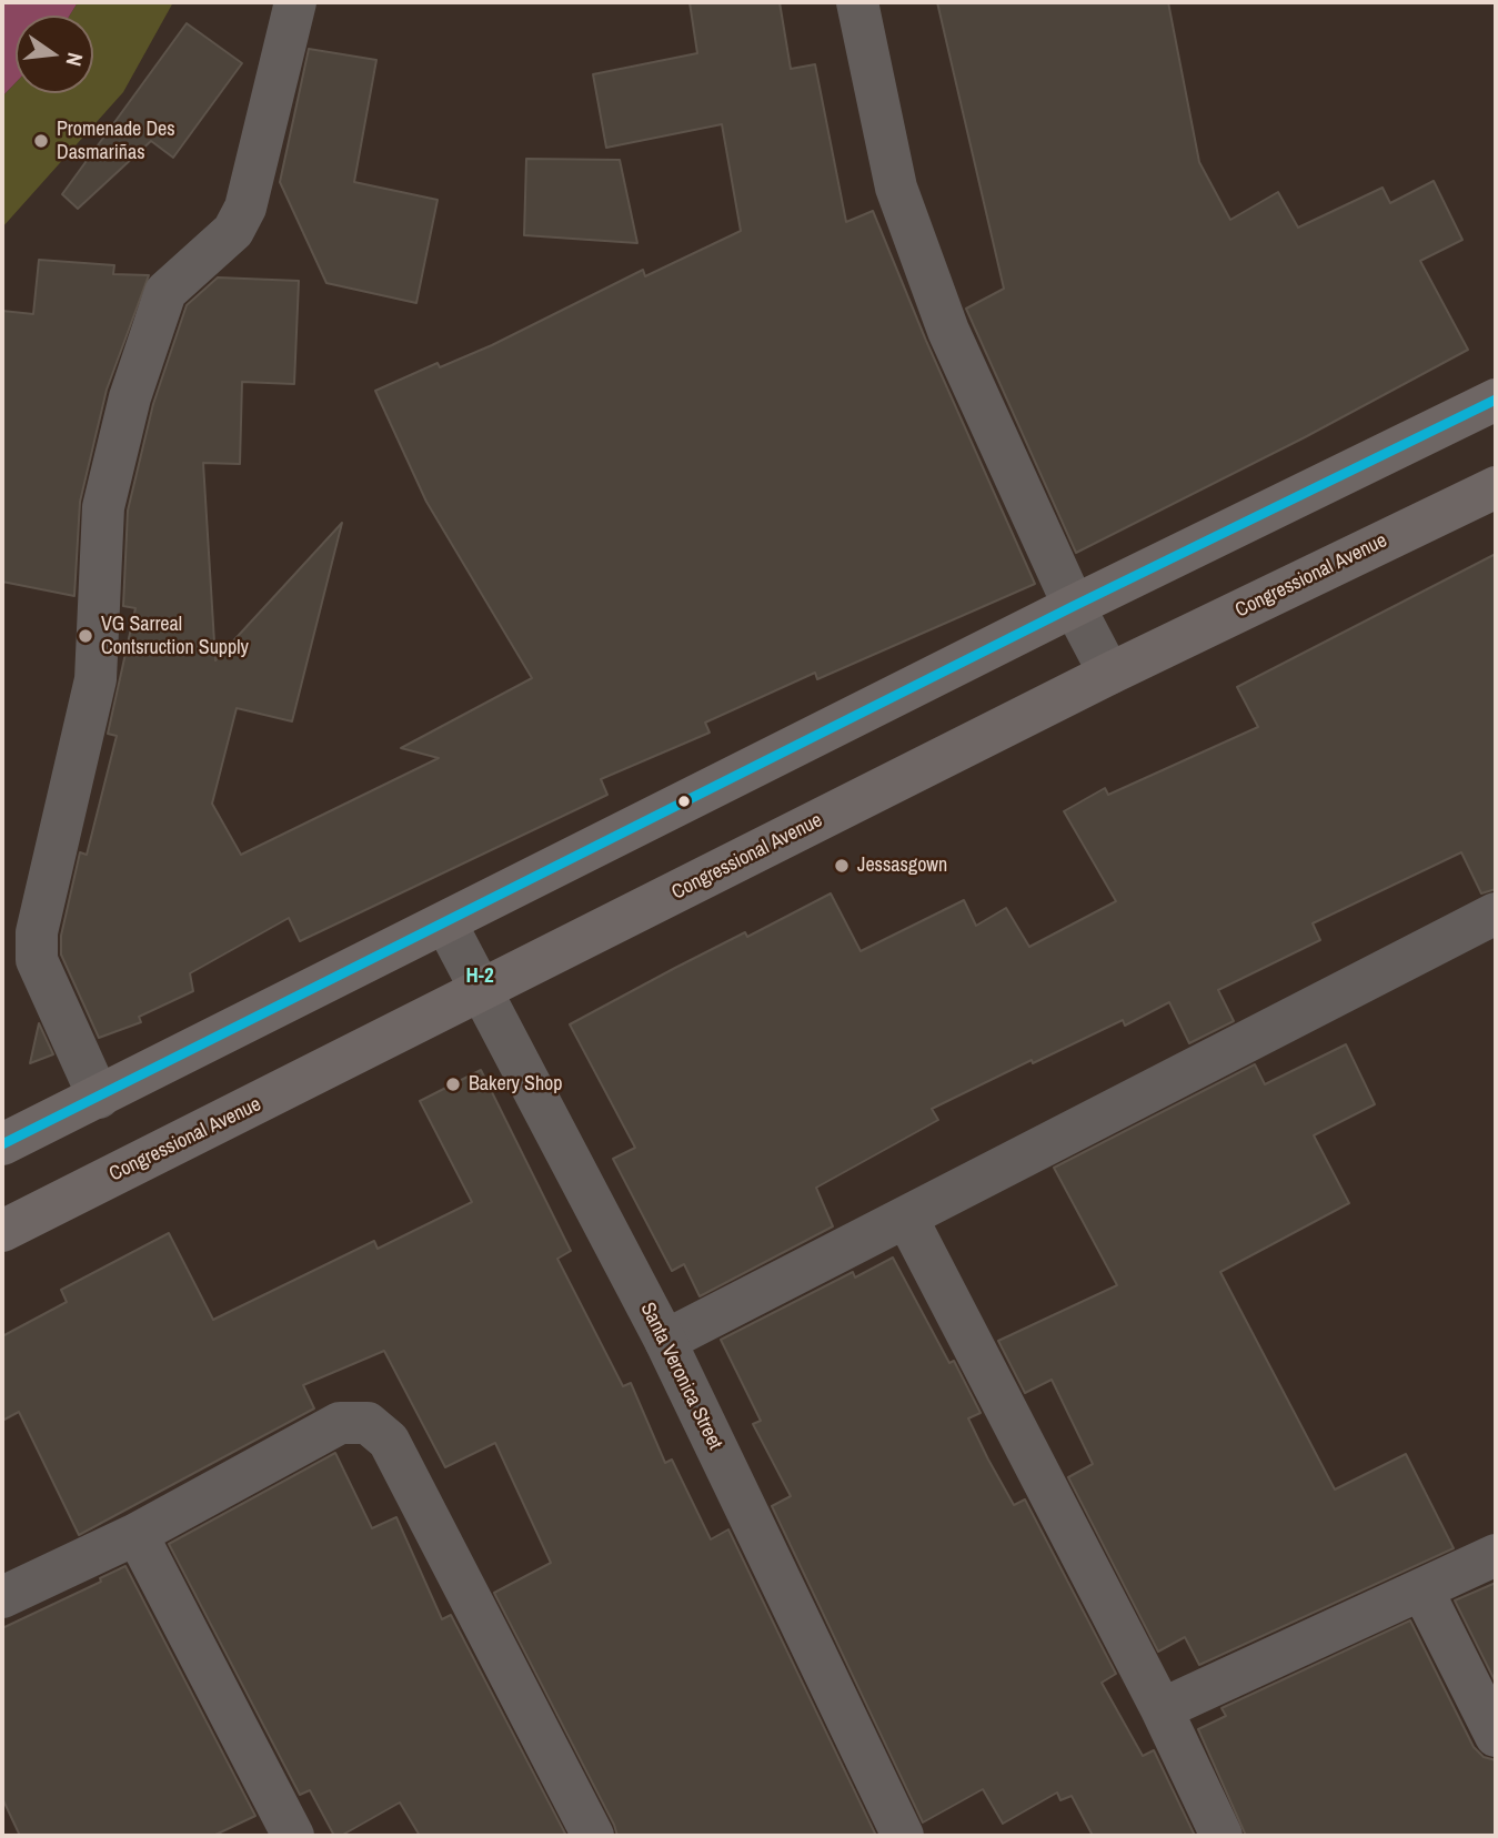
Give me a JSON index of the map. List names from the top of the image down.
{
  "streets": {
    "main road": ["Congressional Avenue"],
    "street": ["Santa Veronica Street"]
  },
  "crossings": [
    ["Congressional Avenue", "Santa Veronica Street"]
  ],
  "districts": ["H-2"],
  "places": [
    "Promenade Des Dasmariñas",
    "VG Sarreal Contsruction Supply",
    "Jessasgown",
    "Bakery Shop"
  ],
  "north": "right"
}
